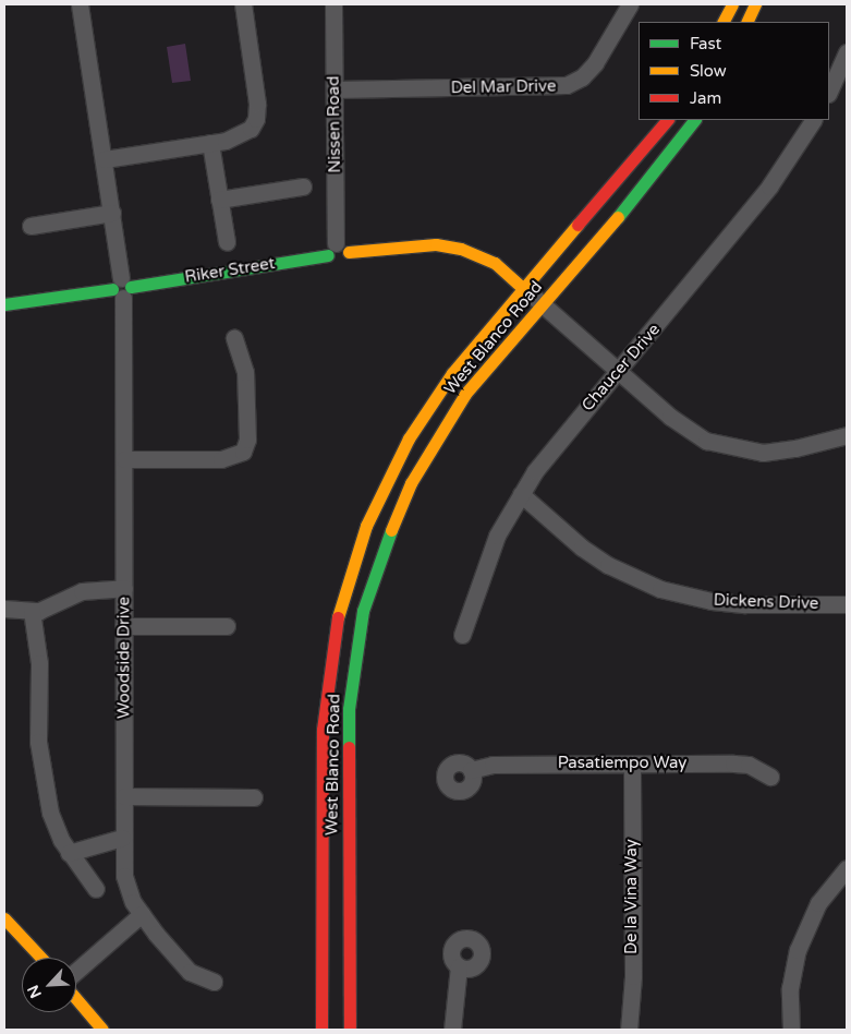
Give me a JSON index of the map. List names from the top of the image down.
{
  "streets": {
    "main road": ["Riker Street", "West Blanco Road"],
    "street": [
      "Del Mar Drive",
      "Nissen Road",
      "Chaucer Drive",
      "Dickens Drive",
      "Woodside Drive",
      "Pasatiempo Way",
      "De la Vina Way"
    ]
  },
  "crossings": [
    ["Del Mar Drive", "Nissen Road"],
    ["Nissen Road", "Riker Street"],
    ["Riker Street", "West Blanco Road"],
    ["Riker Street", "Chaucer Drive"],
    ["Riker Street", "Woodside Drive"],
    ["Chaucer Drive", "Dickens Drive"],
    ["Pasatiempo Way", "De la Vina Way"]
  ],
  "legend": ["Fast", "Slow", "Jam"],
  "north": "bottom left"
}
